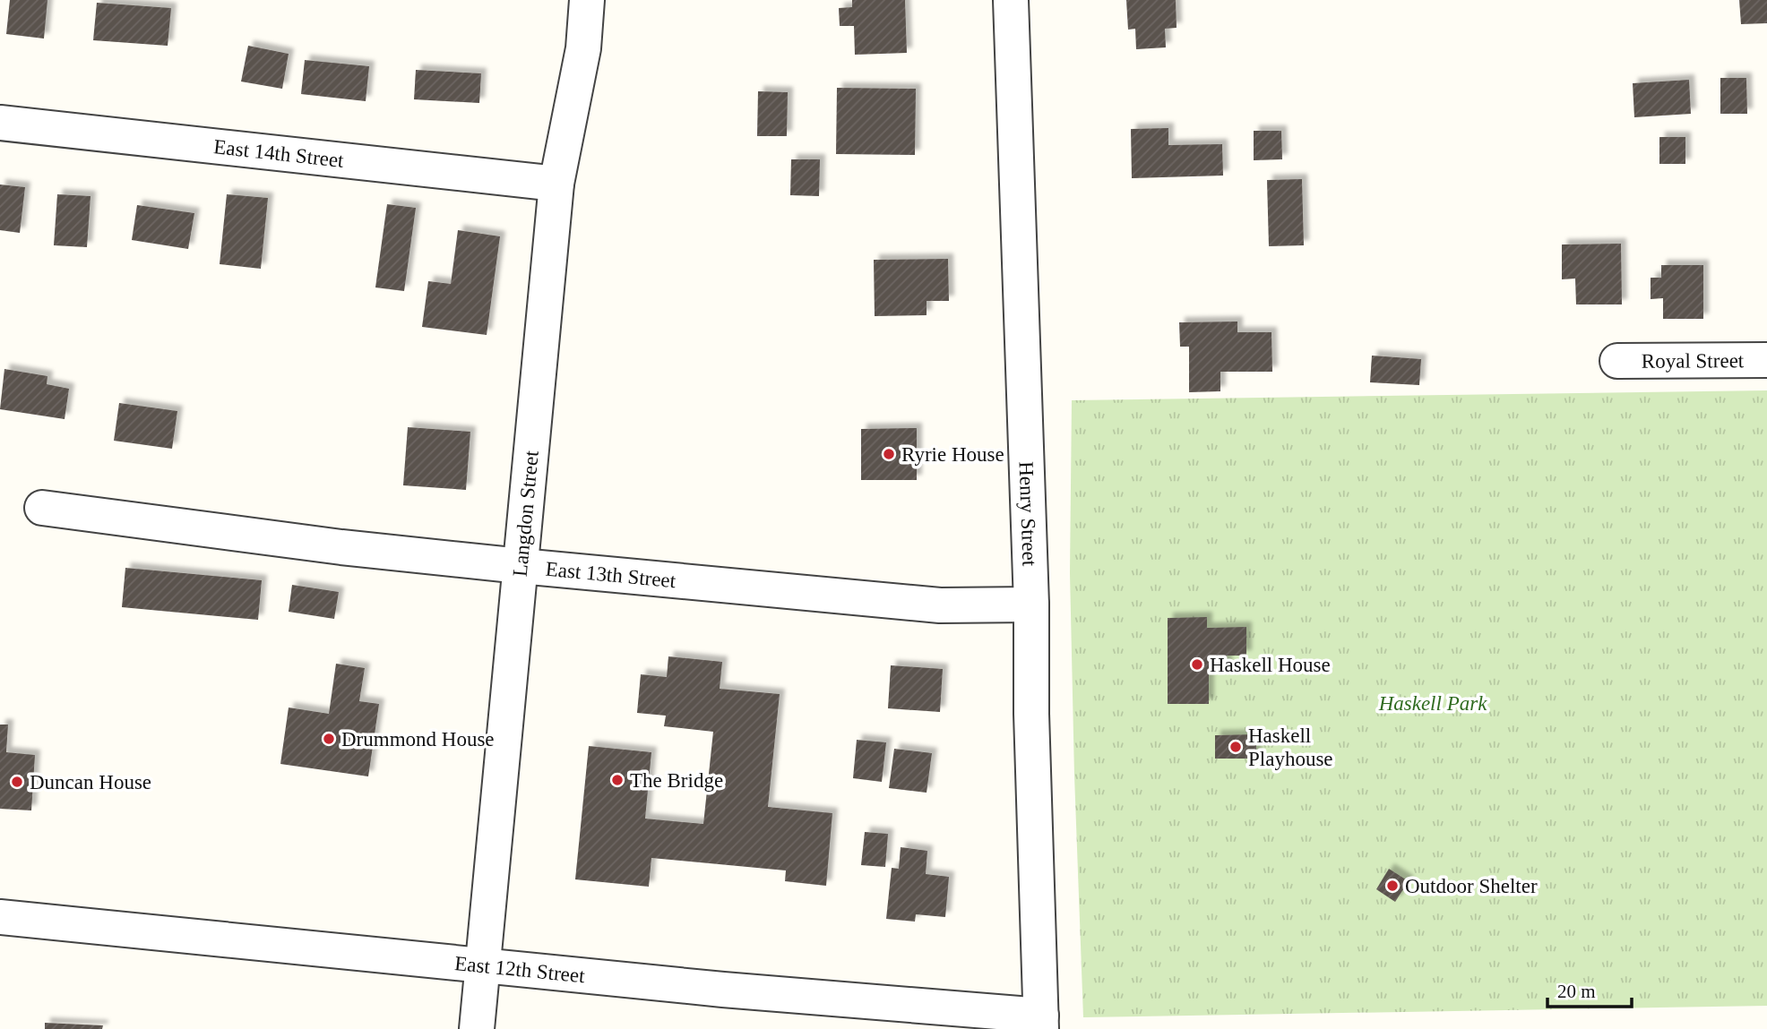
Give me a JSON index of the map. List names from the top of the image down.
{
  "streets": {
    "street": [
      "East 14th Street",
      "Royal Street",
      "Langdon Street",
      "Henry Street",
      "East 13th Street",
      "East 12th Street"
    ]
  },
  "crossings": [
    ["East 14th Street", "Langdon Street"],
    ["Langdon Street", "East 13th Street"],
    ["Langdon Street", "East 12th Street"],
    ["Henry Street", "East 13th Street"],
    ["Henry Street", "East 12th Street"]
  ],
  "parks": ["Haskell Park"],
  "places": [
    "Ryrie House",
    "Haskell House",
    "Drummond House",
    "Haskell Playhouse",
    "The Bridge",
    "Duncan House",
    "Outdoor Shelter"
  ],
  "scale_bar": "20 m"
}
